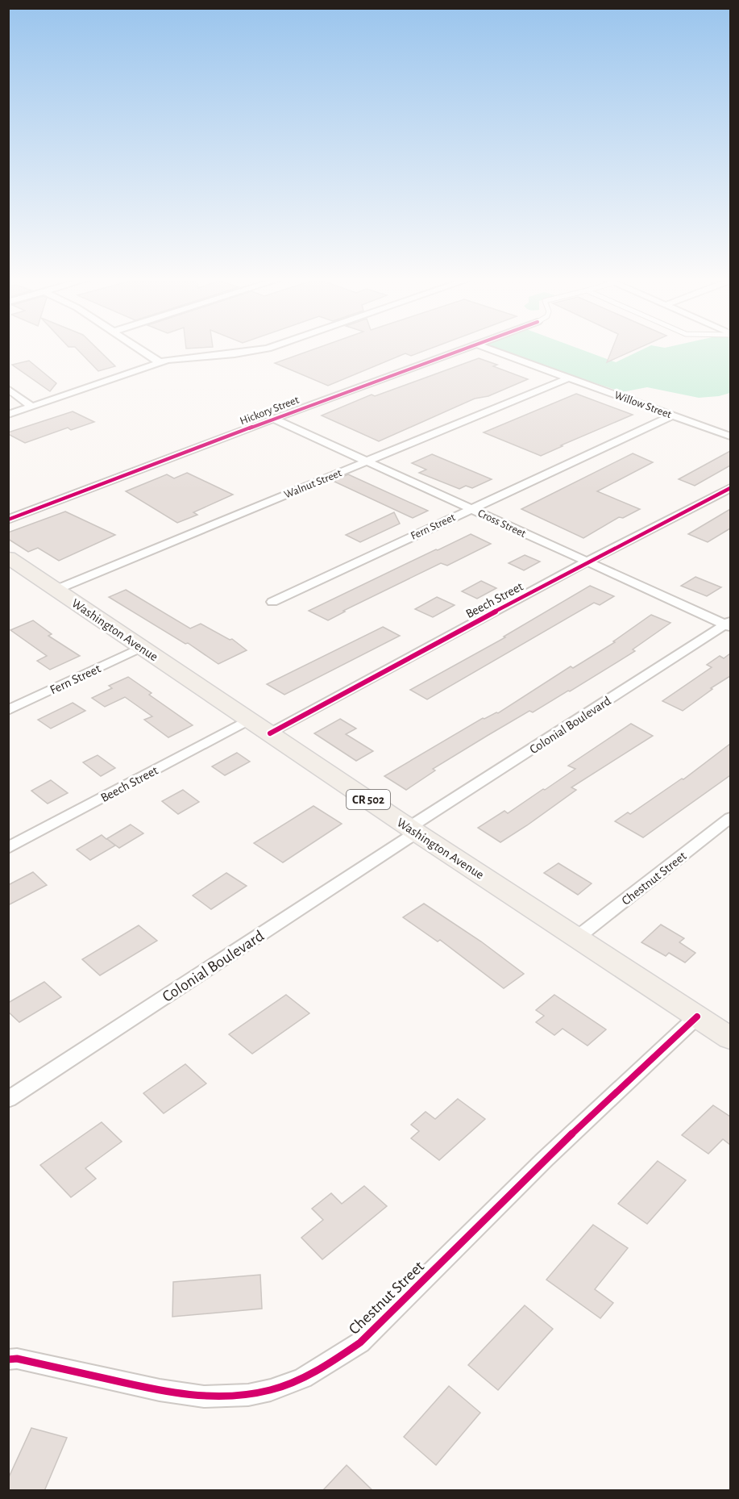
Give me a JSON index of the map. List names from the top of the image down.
{
  "streets": {
    "main road": ["Washington Avenue", "CR 502"],
    "street": [
      "Willow Street",
      "Hickory Street",
      "Walnut Street",
      "Cross Street",
      "Fern Street",
      "Beech Street",
      "Colonial Boulevard",
      "Chestnut Street"
    ]
  },
  "crossings": [
    ["Willow Street", "Walnut Street"],
    ["Willow Street", "Fern Street"],
    ["Hickory Street", "Cross Street"],
    ["Walnut Street", "Cross Street"],
    ["Walnut Street", "Washington Avenue"],
    ["Cross Street", "Fern Street"],
    ["Cross Street", "Beech Street"],
    ["Cross Street", "Colonial Boulevard"],
    ["Fern Street", "Washington Avenue"],
    ["Beech Street", "Washington Avenue"],
    ["Washington Avenue", "Colonial Boulevard"],
    ["Washington Avenue", "Chestnut Street"]
  ]
}
